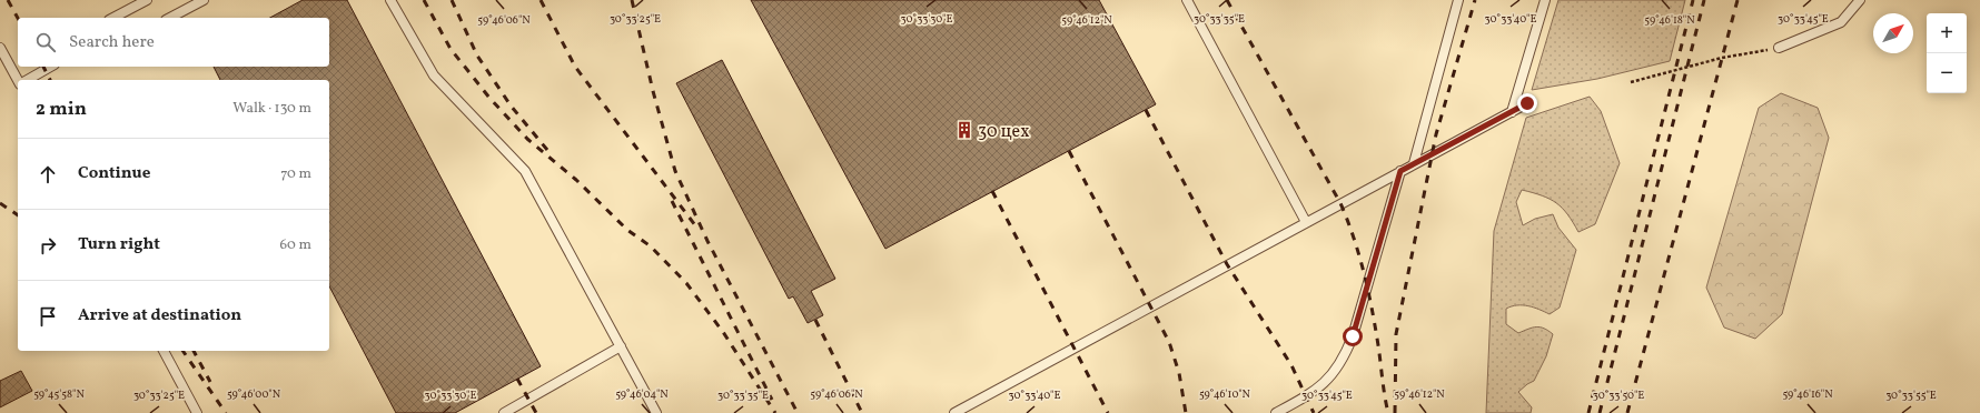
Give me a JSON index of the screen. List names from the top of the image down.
{
  "places": {
    "building": ["30 цех"]
  },
  "north": "top right",
  "page": {
    "map_buttons": ["+", "−"],
    "search": "Search here",
    "heading": ["2 min", "Walk · 130 m"],
    "list": [
      ["Continue", "70 m"],
      ["Turn right", "60 m"],
      "Arrive at destination"
    ]
  },
  "coordinates": [
    "30°33'35\"E",
    "30°33'45\"E",
    "30°33'25\"E",
    "30°33'30\"E",
    "30°33'40\"E",
    "59°46'06\"N",
    "59°46'12\"N",
    "59°46'18\"N",
    "59°45'58\"N",
    "59°46'00\"N",
    "59°46'04\"N",
    "59°46'10\"N",
    "59°46'16\"N",
    "30°33'50\"E",
    "30°33'55\"E"
  ]
}
